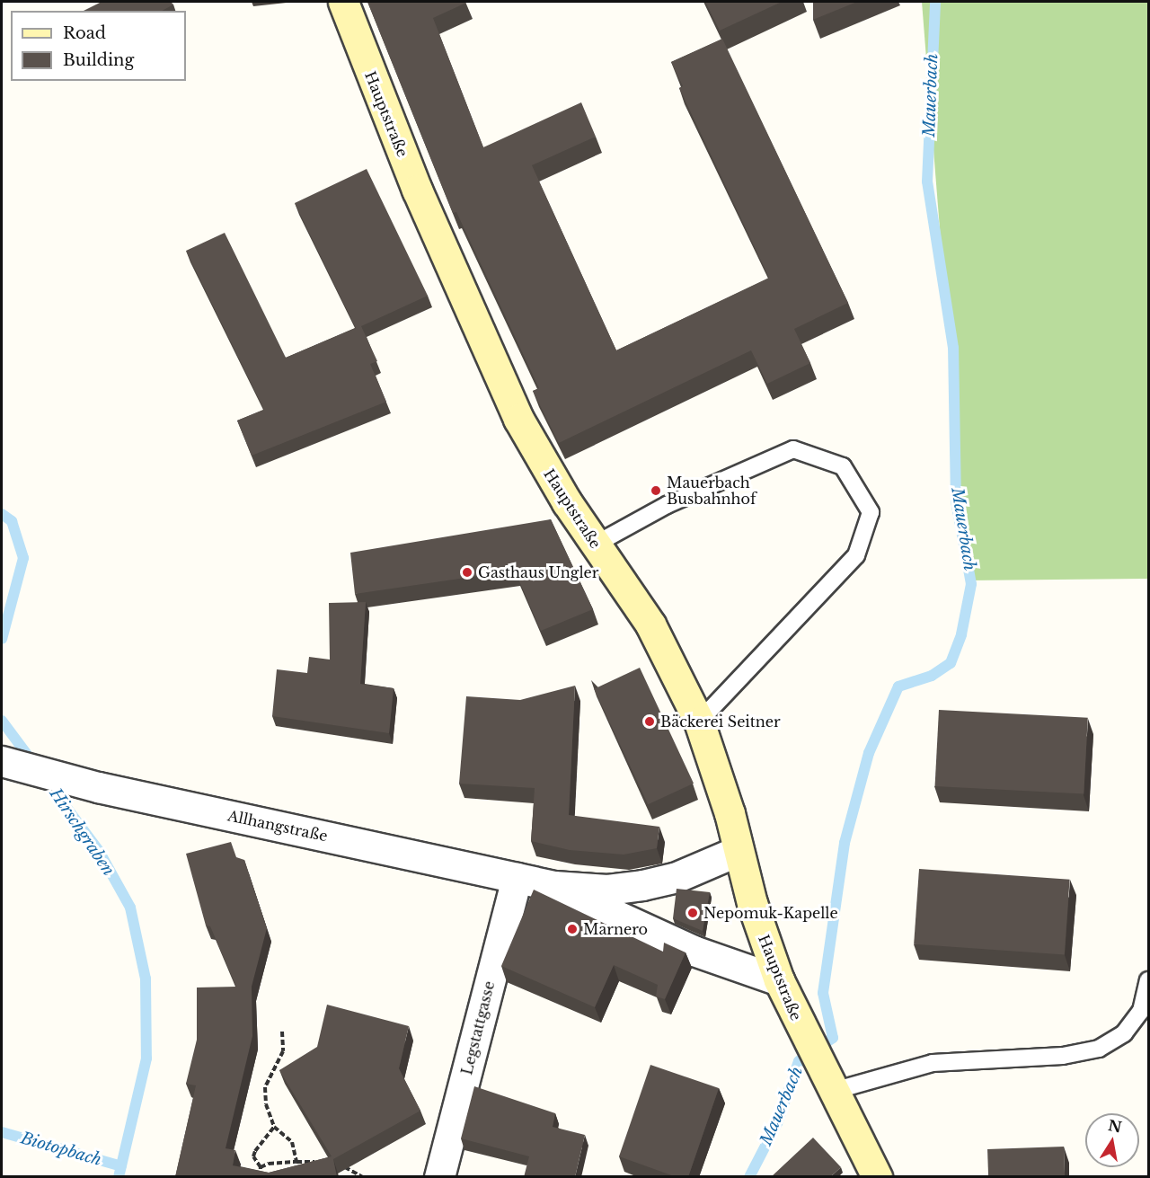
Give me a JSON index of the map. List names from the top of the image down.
{
  "streets": {
    "main road": ["Hauptstraße"],
    "street": ["Allhangstraße", "Legstattgasse"]
  },
  "crossings": [
    ["Hauptstraße", "Allhangstraße"],
    ["Allhangstraße", "Legstattgasse"]
  ],
  "water": ["Mauerbach", "Hirschgraben", "Biotopbach"],
  "places": [
    "Mauerbach Busbahnhof",
    "Gasthaus Ungler",
    "Bäckerei Seitner",
    "Nepomuk-Kapelle",
    "Marnero"
  ],
  "legend": ["Road", "Building"],
  "north": "top"
}
